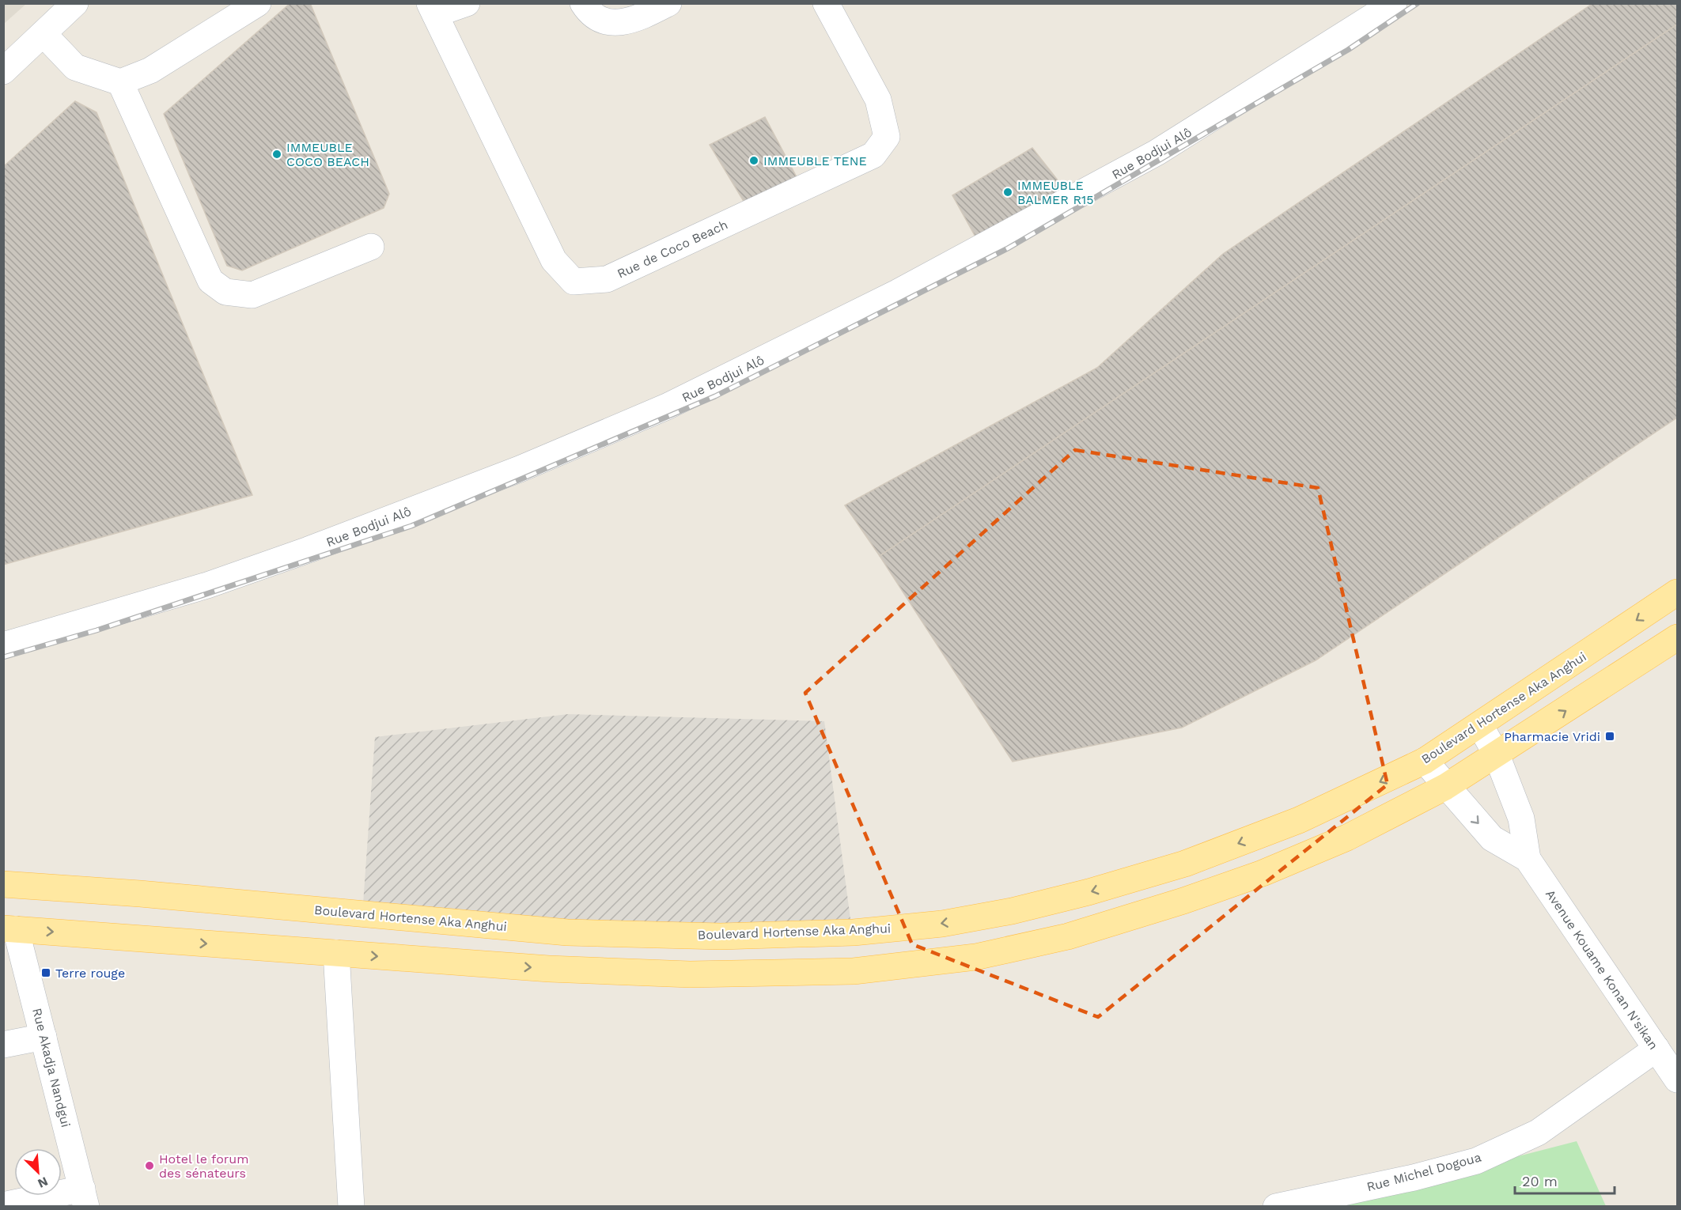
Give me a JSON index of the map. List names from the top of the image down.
{
  "streets": {
    "main road": ["Boulevard Hortense Aka Anghui"],
    "street": [
      "Rue Bodjui Alô",
      "Rue de Coco Beach",
      "Avenue Kouame Konan N'sikan",
      "Rue Akadja Nandgui",
      "Rue Michel Dogoua"
    ]
  },
  "crossings": [
    ["Boulevard Hortense Aka Anghui", "Avenue Kouame Konan N'sikan"],
    ["Avenue Kouame Konan N'sikan", "Rue Michel Dogoua"]
  ],
  "places": {
    "other": [
      "IMMEUBLE COCO BEACH",
      "IMMEUBLE TENE",
      "IMMEUBLE BALMER R15",
      "Hotel le forum des sénateurs"
    ],
    "transit": ["Pharmacie Vridi", "Terre rouge"]
  },
  "scale_bar": "20 m",
  "north": "bottom right"
}
